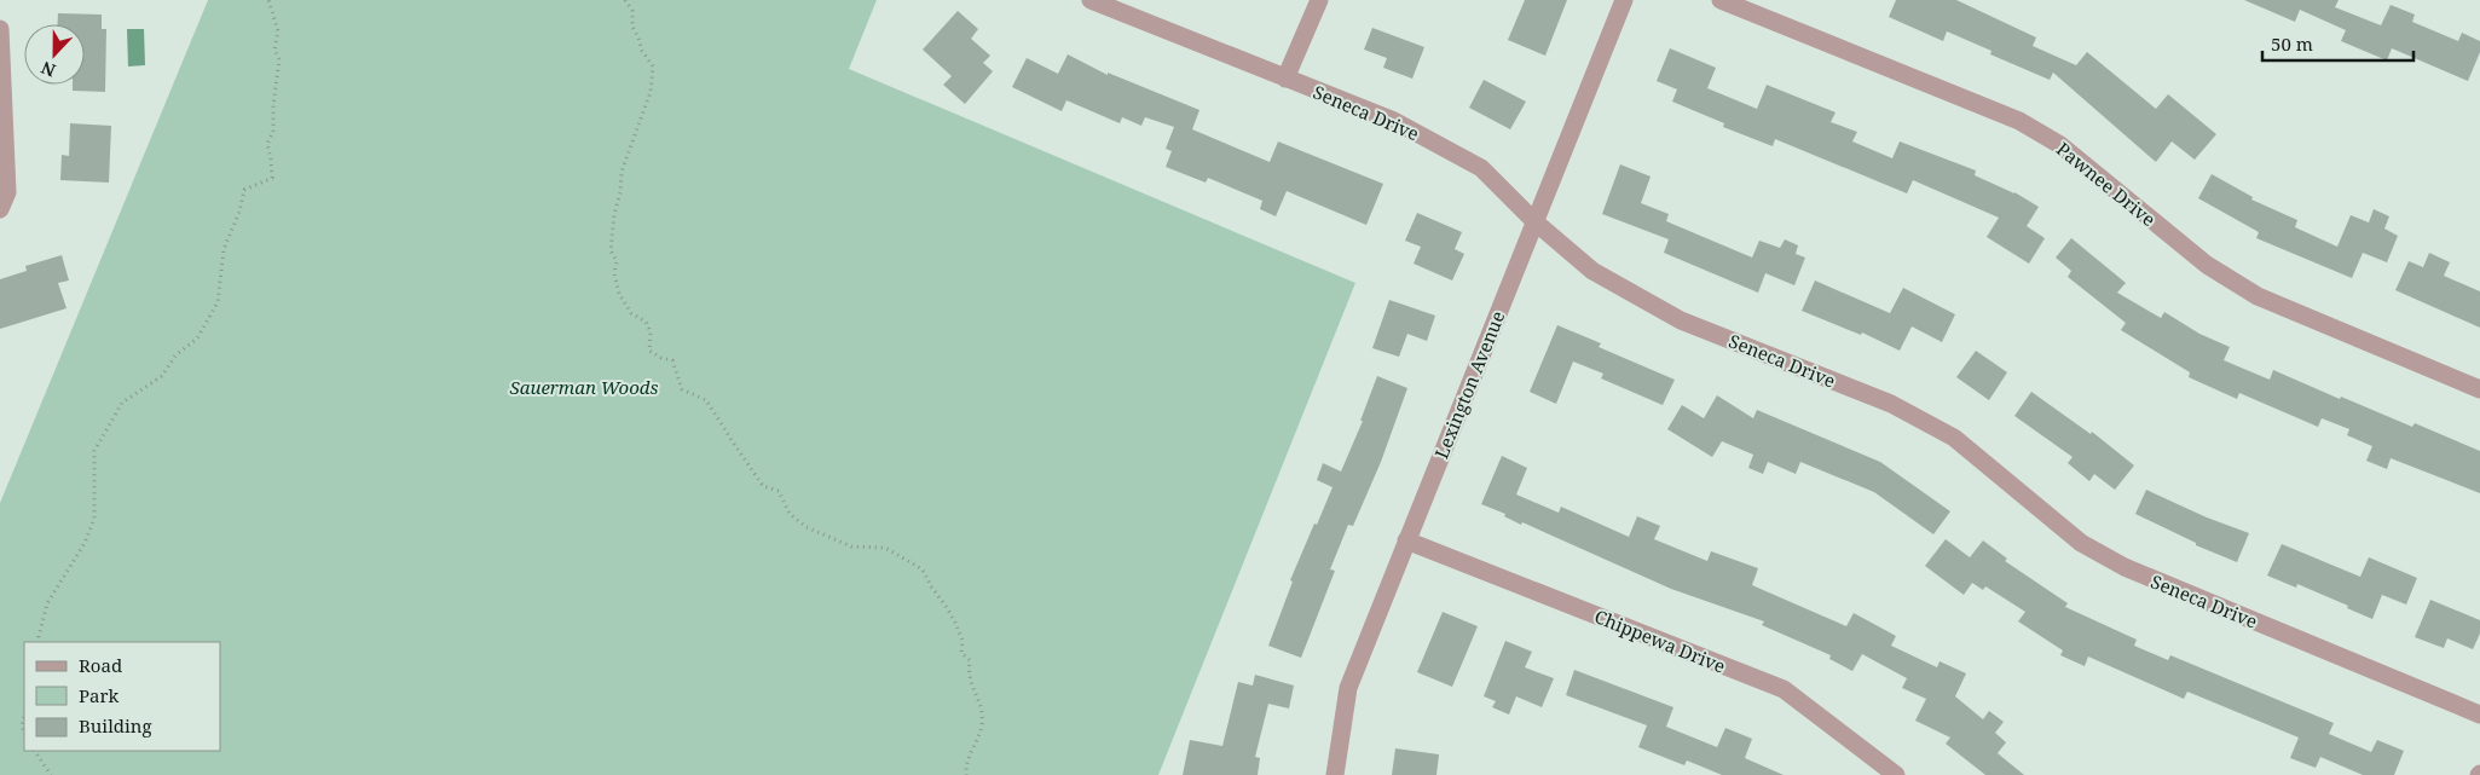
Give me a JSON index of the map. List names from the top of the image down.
{
  "streets": {
    "street": [
      "Seneca Drive",
      "Pawnee Drive",
      "Lexington Avenue",
      "Chippewa Drive"
    ]
  },
  "crossings": [
    ["Seneca Drive", "Lexington Avenue"],
    ["Lexington Avenue", "Chippewa Drive"]
  ],
  "parks": ["Sauerman Woods"],
  "legend": ["Road", "Park", "Building"],
  "scale_bar": "50 m",
  "north": "bottom"
}
